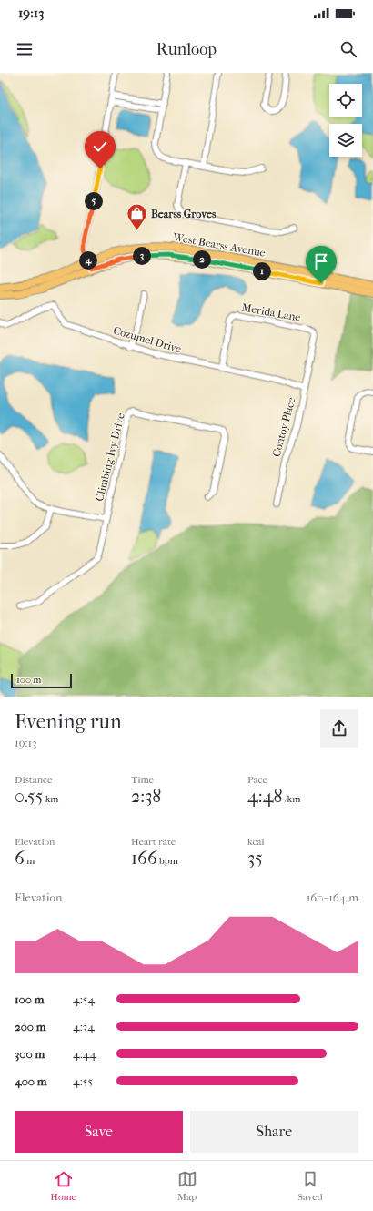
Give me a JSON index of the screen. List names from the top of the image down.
{
  "streets": {
    "main road": ["West Bearss Avenue"],
    "street": [
      "Merida Lane",
      "Cozumel Drive",
      "Contoy Place",
      "Climbing Ivy Drive"
    ]
  },
  "crossings": [
    ["Merida Lane", "Cozumel Drive"],
    ["Merida Lane", "Contoy Place"],
    ["Cozumel Drive", "Contoy Place"]
  ],
  "places": {
    "shop": ["Bearss Groves"]
  },
  "scale_bar": "100 m",
  "page": {
    "status": "19:13",
    "header": "Runloop",
    "pins": [
      "5",
      "3",
      "2",
      "4",
      "1"
    ],
    "scale": "100 m",
    "heading": ["Evening run", "19:13"],
    "stats": [
      ["Distance", "0.55 km"],
      ["Time", "2:38"],
      ["Pace", "4:48 /km"],
      ["Elevation", "6 m"],
      ["Heart rate", "166 bpm"],
      ["kcal", "35"]
    ],
    "chart": ["Elevation", "160–164 m"],
    "list": [
      {
        "name": "100 m",
        "note": "4:54"
      },
      {
        "name": "200 m",
        "note": "4:34"
      },
      {
        "name": "300 m",
        "note": "4:44"
      },
      {
        "name": "400 m",
        "note": "4:55"
      }
    ],
    "buttons": ["Save", "Share"],
    "tabs": ["Home", "Map", "Saved"]
  }
}
